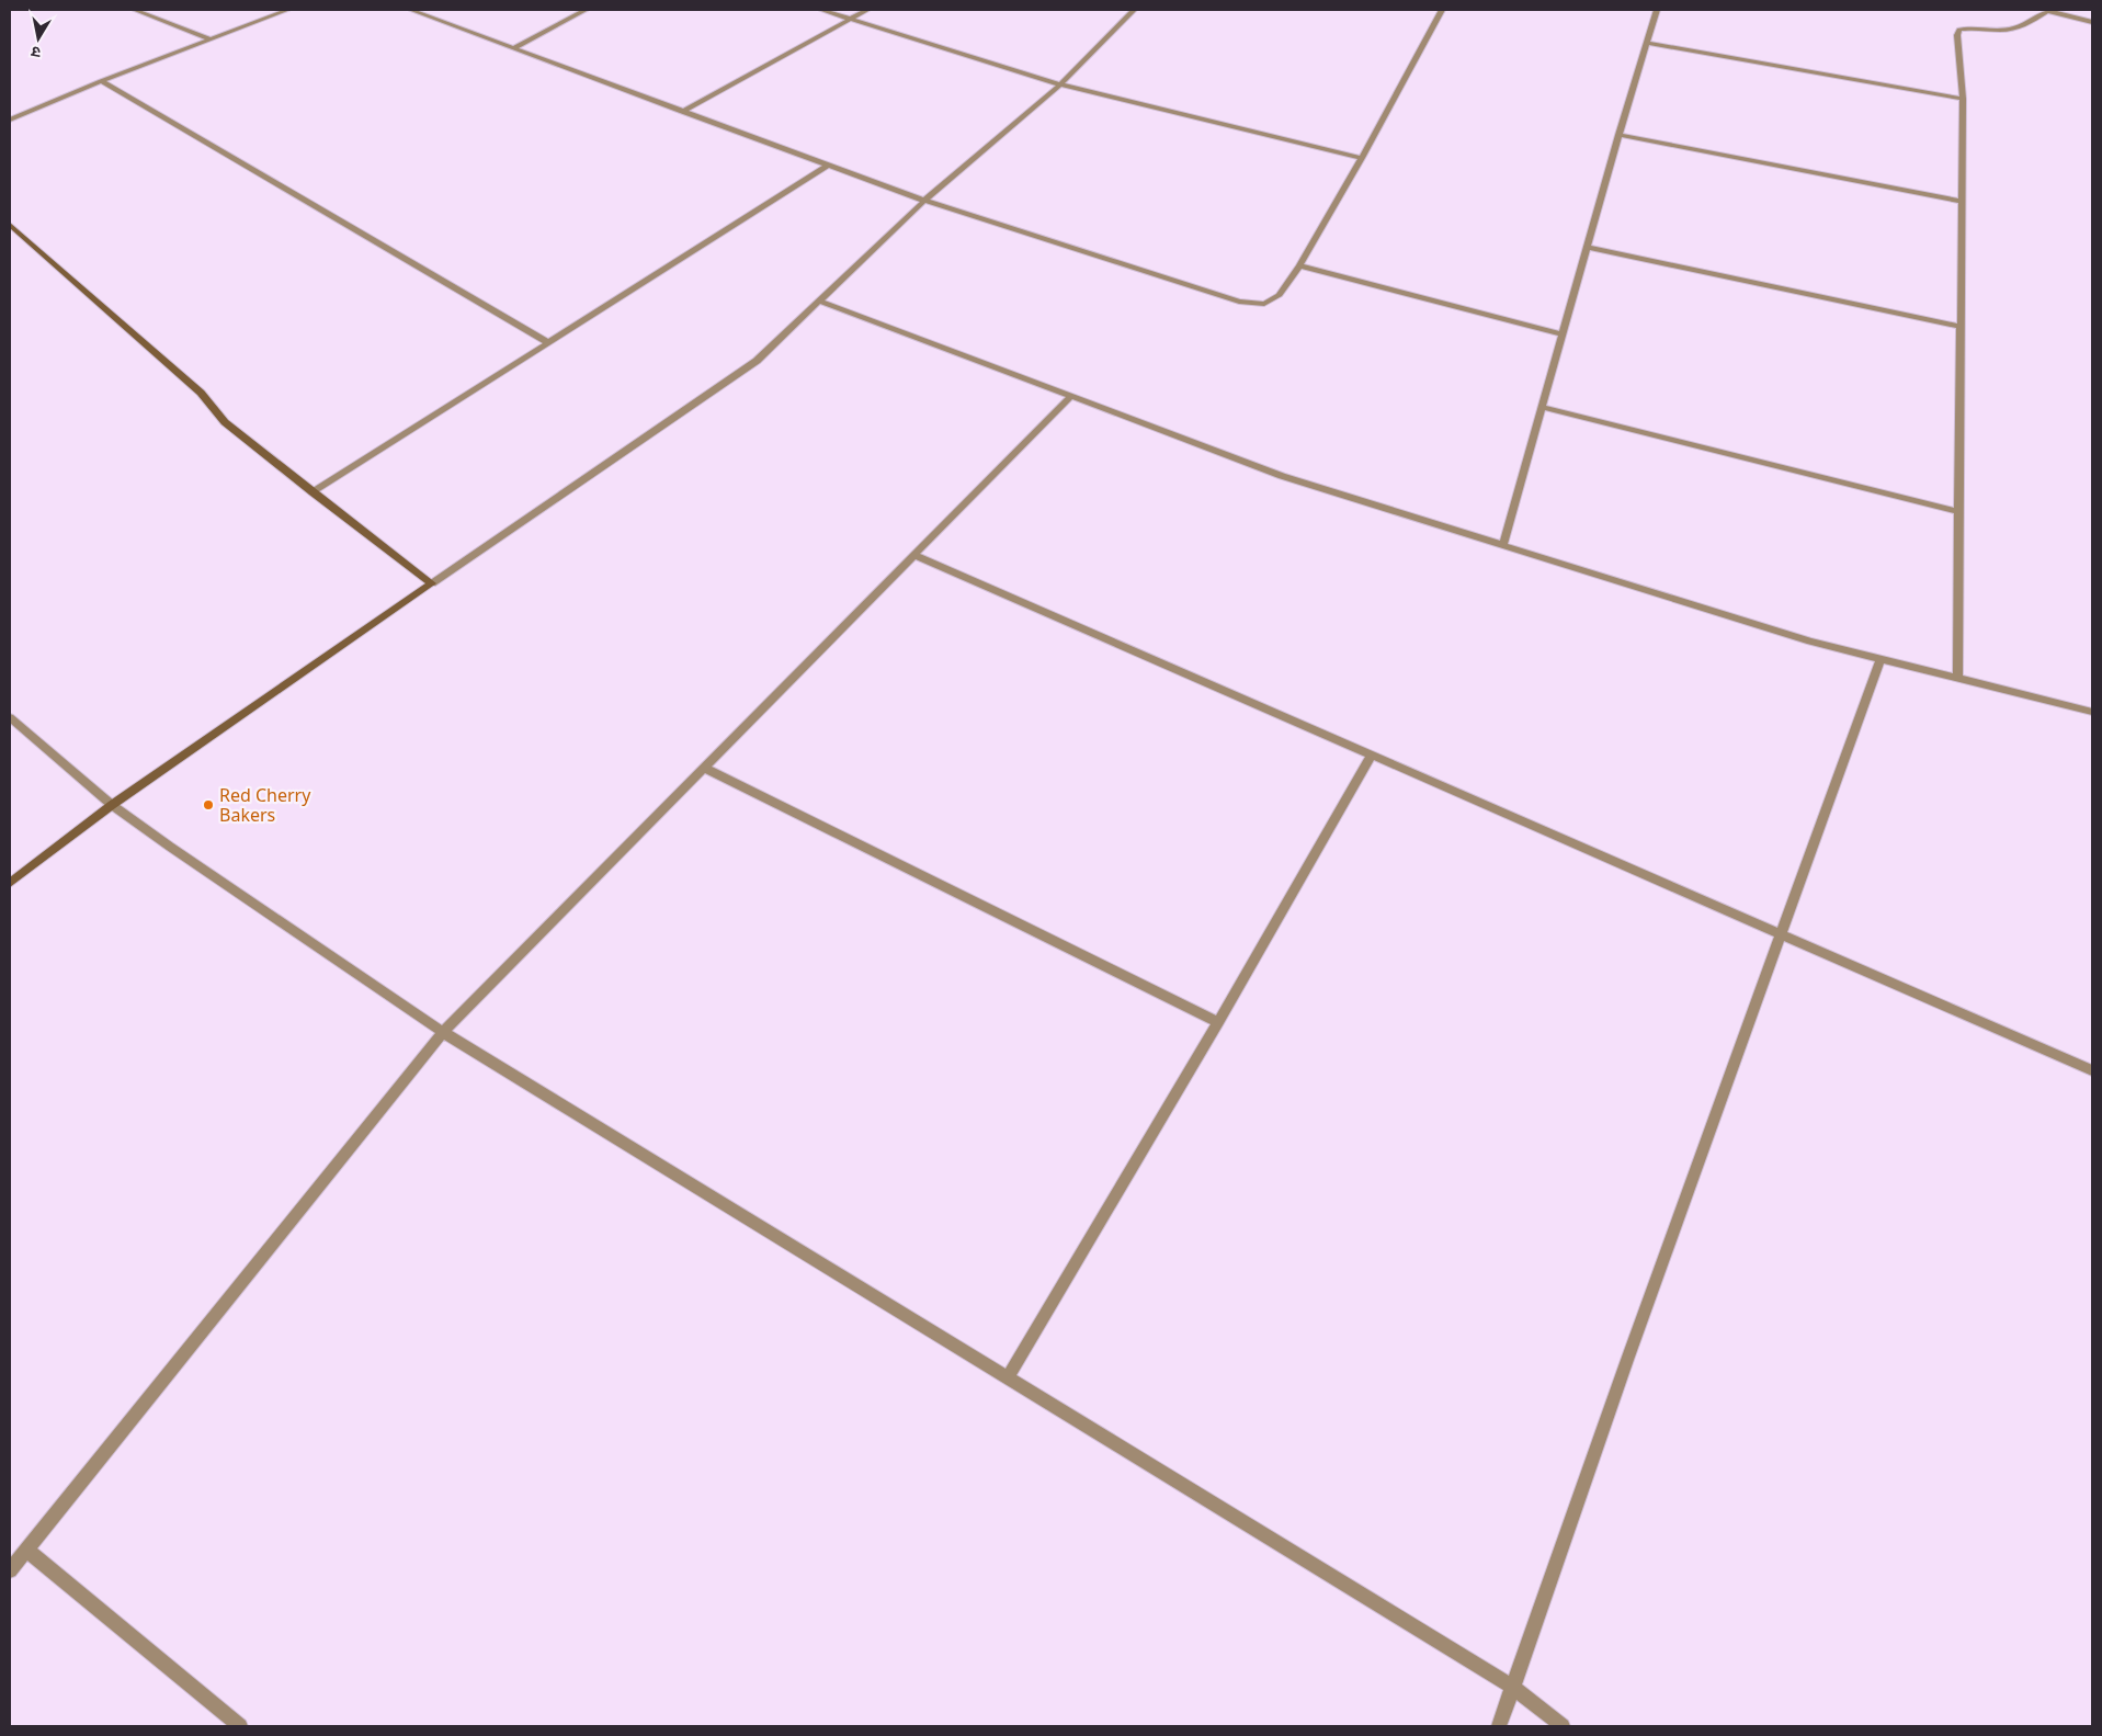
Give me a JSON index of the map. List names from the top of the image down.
{
  "places": ["Red Cherry Bakers"],
  "north": "bottom"
}
